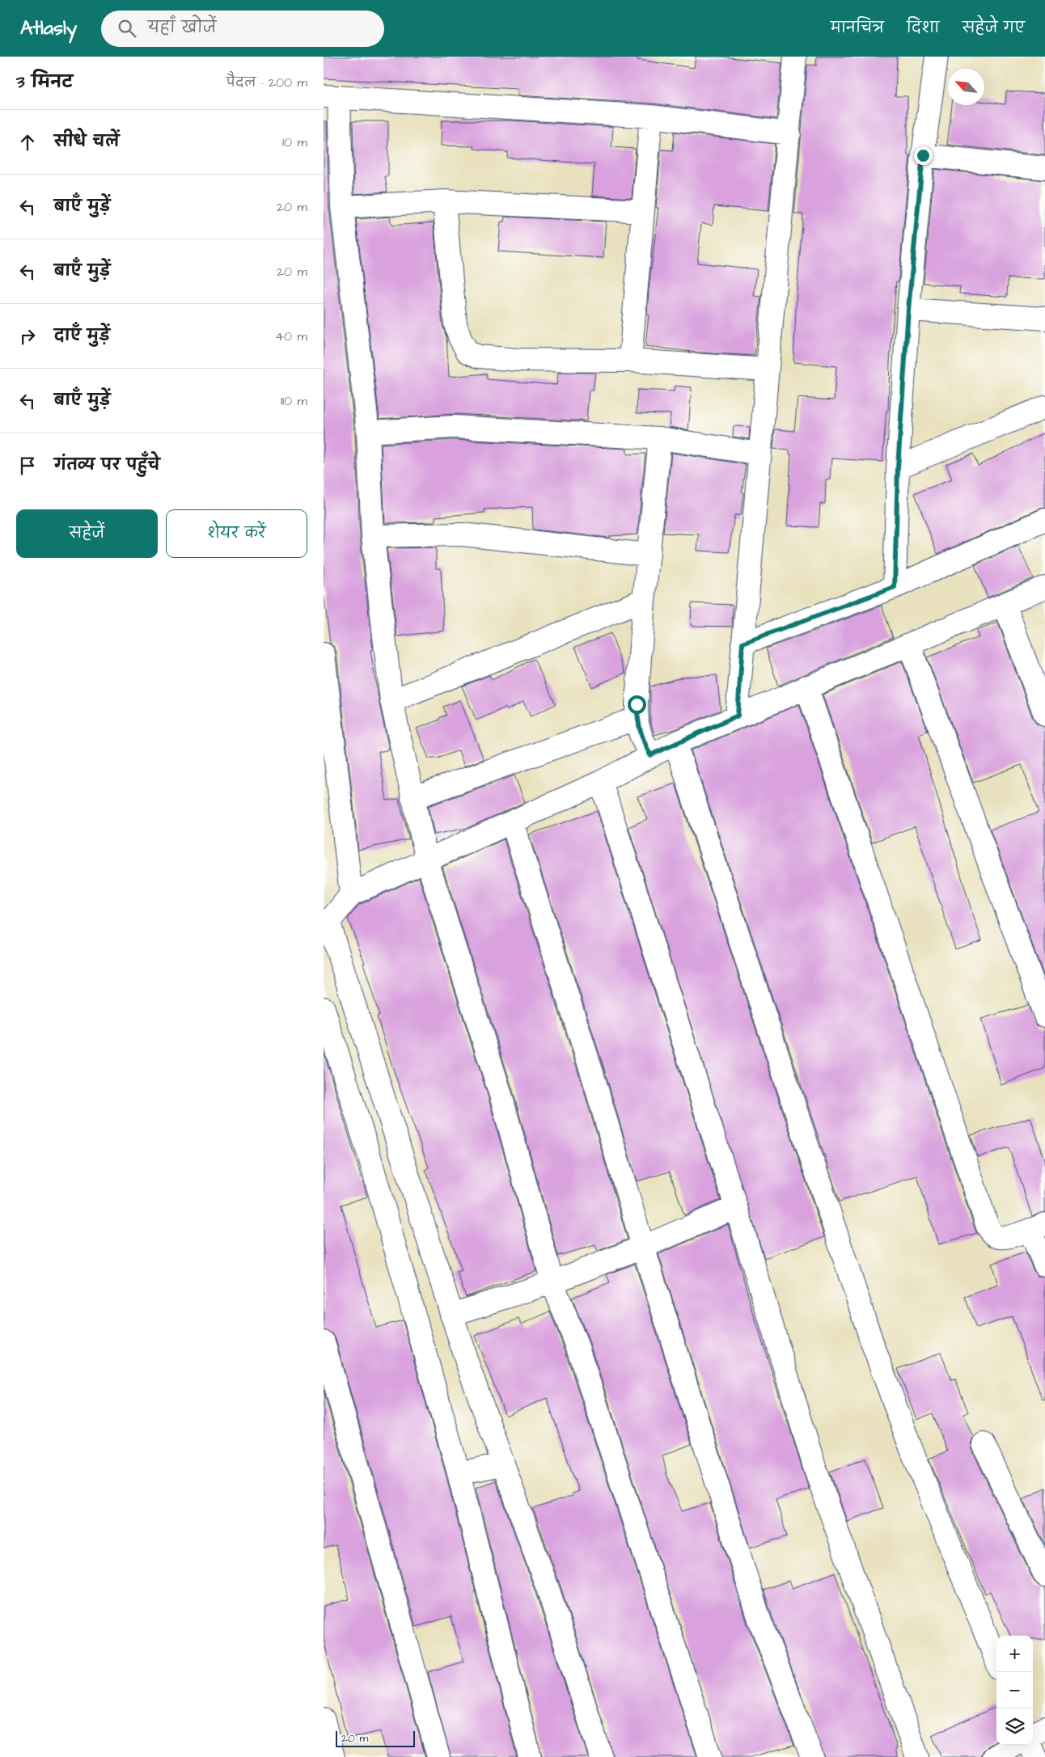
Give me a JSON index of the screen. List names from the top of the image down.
{
  "scale_bar": "20 m",
  "north": "top left",
  "page": {
    "header": "Atlasly",
    "search": "यहाँ खोजें",
    "nav": ["मानचित्र", "दिशा", "सहेजे गए"],
    "heading": ["3 मिनट", "पैदल · 200 m"],
    "list": [
      ["सीधे चलें", "10 m"],
      ["बाएँ मुड़ें", "20 m"],
      ["बाएँ मुड़ें", "20 m"],
      ["दाएँ मुड़ें", "40 m"],
      ["बाएँ मुड़ें", "110 m"],
      "गंतव्य पर पहुँचे"
    ],
    "buttons": ["सहेजें", "शेयर करें"],
    "map_buttons": ["+", "−"],
    "scale": "20 m"
  }
}
